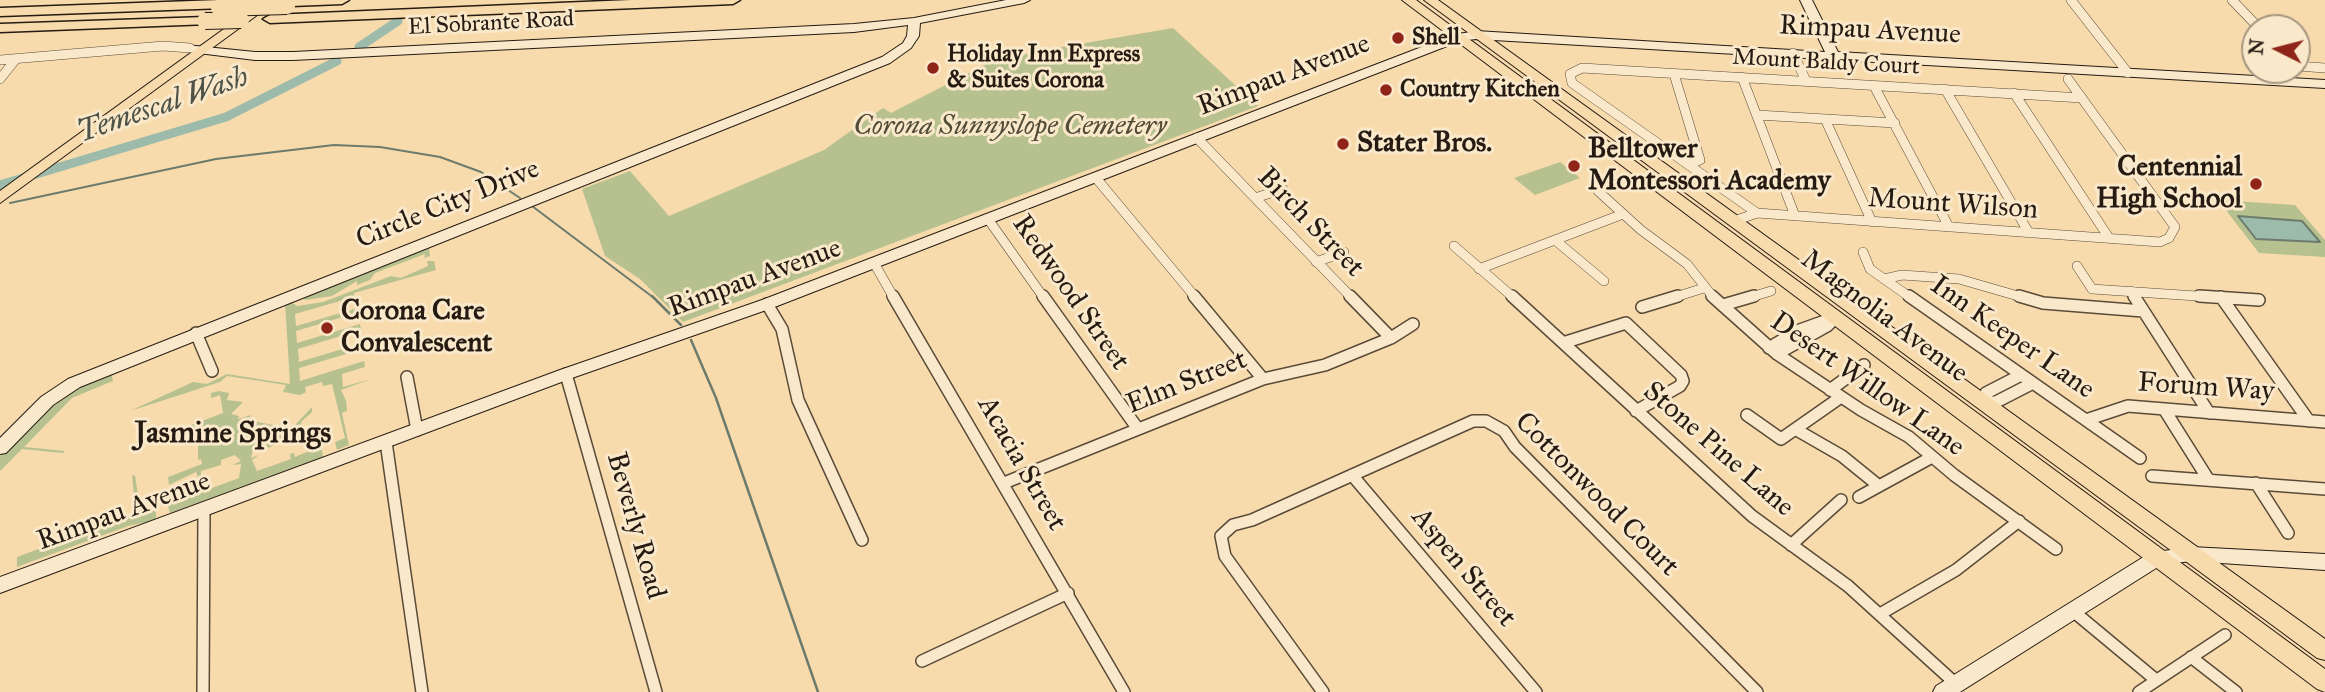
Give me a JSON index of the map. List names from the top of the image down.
{
  "streets": {
    "main road": [
      "El Sobrante Road",
      "Rimpau Avenue",
      "Circle City Drive",
      "Magnolia Avenue"
    ],
    "street": [
      "Mount Baldy Court",
      "Mount Wilson",
      "Birch Street",
      "Redwood Street",
      "Inn Keeper Lane",
      "Elm Street",
      "Desert Willow Lane",
      "Forum Way",
      "Stone Pine Lane",
      "Acacia Street",
      "Cottonwood Court",
      "Beverly Road",
      "Aspen Street"
    ]
  },
  "crossings": [
    ["El Sobrante Road", "Circle City Drive"],
    ["Rimpau Avenue", "Birch Street"],
    ["Rimpau Avenue", "Redwood Street"],
    ["Rimpau Avenue", "Magnolia Avenue"],
    ["Rimpau Avenue", "Acacia Street"],
    ["Rimpau Avenue", "Beverly Road"],
    ["Mount Baldy Court", "Mount Wilson"],
    ["Mount Wilson", "Magnolia Avenue"],
    ["Birch Street", "Elm Street"],
    ["Redwood Street", "Elm Street"],
    ["Inn Keeper Lane", "Forum Way"],
    ["Elm Street", "Acacia Street"],
    ["Cottonwood Court", "Aspen Street"]
  ],
  "districts": ["Jasmine Springs"],
  "water": ["Temescal Wash"],
  "parks": ["Corona Sunnyslope Cemetery"],
  "places": [
    "Shell",
    "Holiday Inn Express & Suites Corona",
    "Country Kitchen",
    "Stater Bros.",
    "Belltower Montessori Academy",
    "Centennial High School",
    "Corona Care Convalescent"
  ],
  "north": "left"
}
